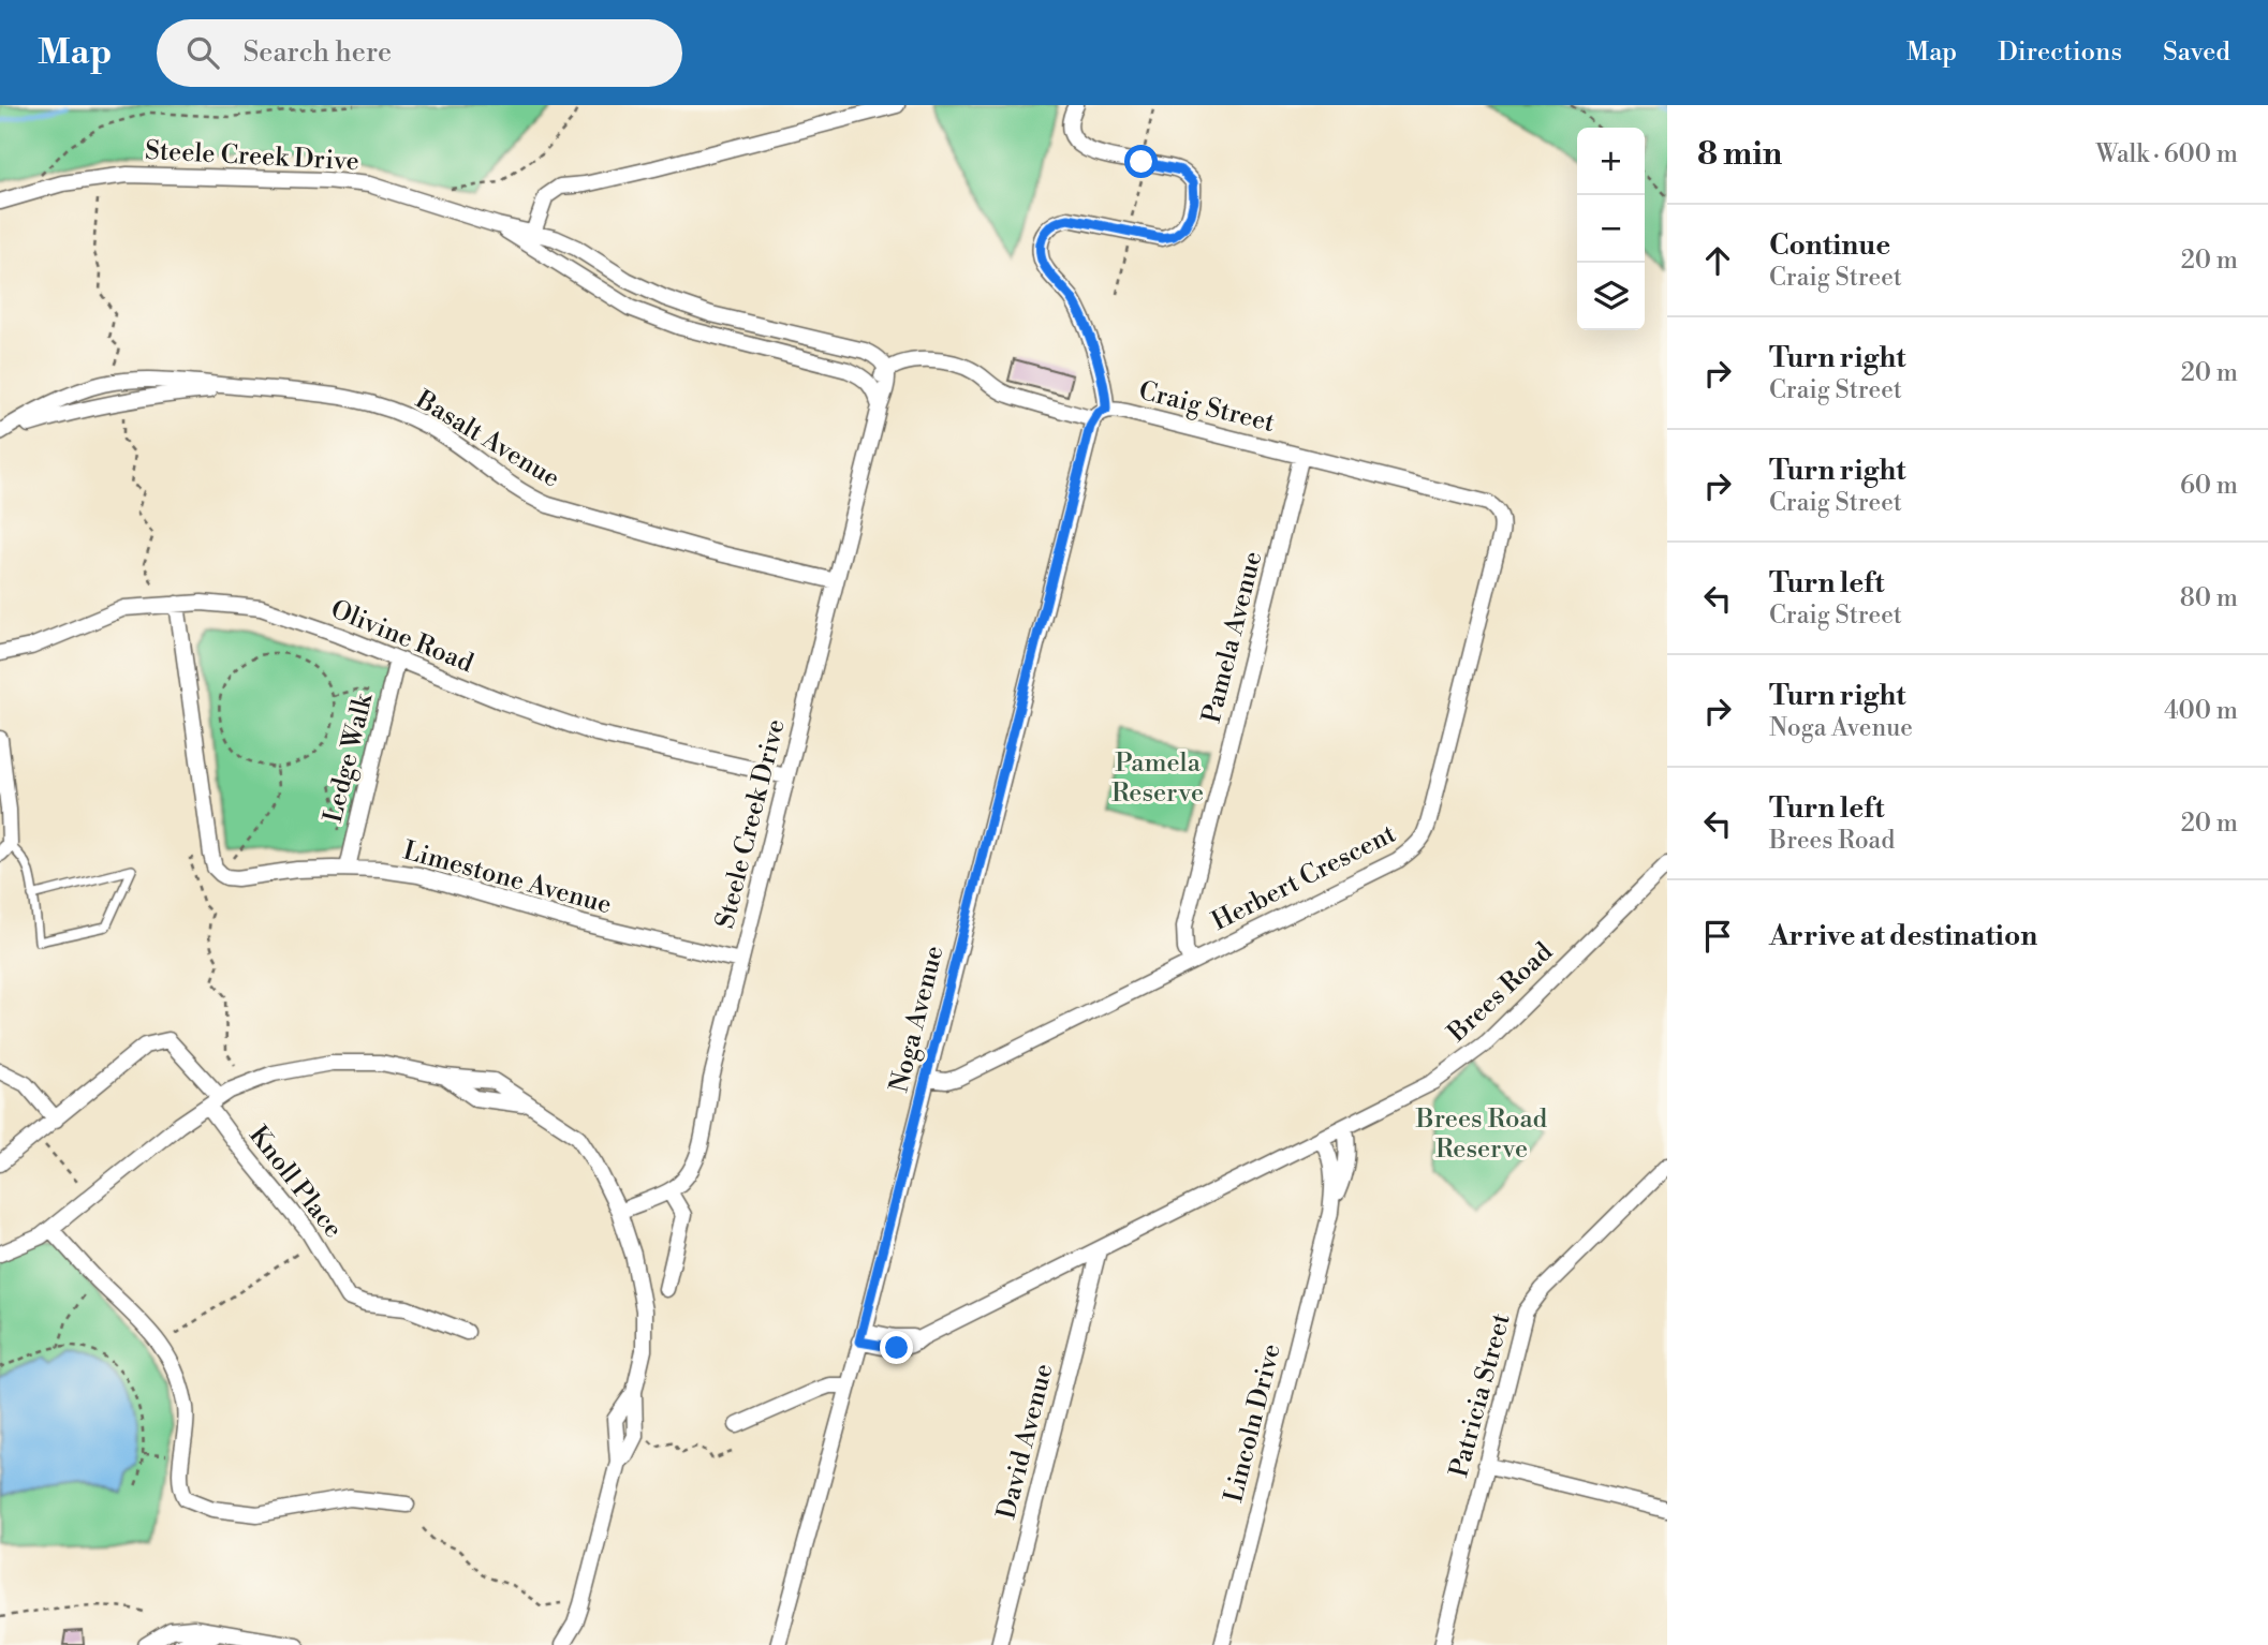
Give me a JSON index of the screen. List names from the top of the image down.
{
  "streets": {
    "street": [
      "Steele Creek Drive",
      "Craig Street",
      "Basalt Avenue",
      "Olivine Road",
      "Pamela Avenue",
      "Ledge Walk",
      "Limestone Avenue",
      "Herbert Crescent",
      "Brees Road",
      "Noga Avenue",
      "Knoll Place",
      "Patricia Street",
      "Lincoln Drive",
      "David Avenue"
    ]
  },
  "crossings": [
    ["Steele Creek Drive", "Basalt Avenue"],
    ["Steele Creek Drive", "Olivine Road"],
    ["Steele Creek Drive", "Limestone Avenue"],
    ["Craig Street", "Pamela Avenue"],
    ["Craig Street", "Herbert Crescent"],
    ["Olivine Road", "Ledge Walk"],
    ["Olivine Road", "Limestone Avenue"],
    ["Pamela Avenue", "Herbert Crescent"],
    ["Ledge Walk", "Limestone Avenue"],
    ["Herbert Crescent", "Noga Avenue"],
    ["Brees Road", "Lincoln Drive"]
  ],
  "parks": ["Pamela Reserve", "Brees Road Reserve"],
  "page": {
    "header": "Map",
    "search": "Search here",
    "nav": ["Map", "Directions", "Saved"],
    "heading": ["8 min", "Walk · 600 m"],
    "map_buttons": ["+", "−"],
    "list": [
      ["Continue", "Craig Street", "20 m"],
      ["Turn right", "Craig Street", "20 m"],
      ["Turn right", "Craig Street", "60 m"],
      ["Turn left", "Craig Street", "80 m"],
      ["Turn right", "Noga Avenue", "400 m"],
      ["Turn left", "Brees Road", "20 m"],
      "Arrive at destination"
    ]
  }
}
